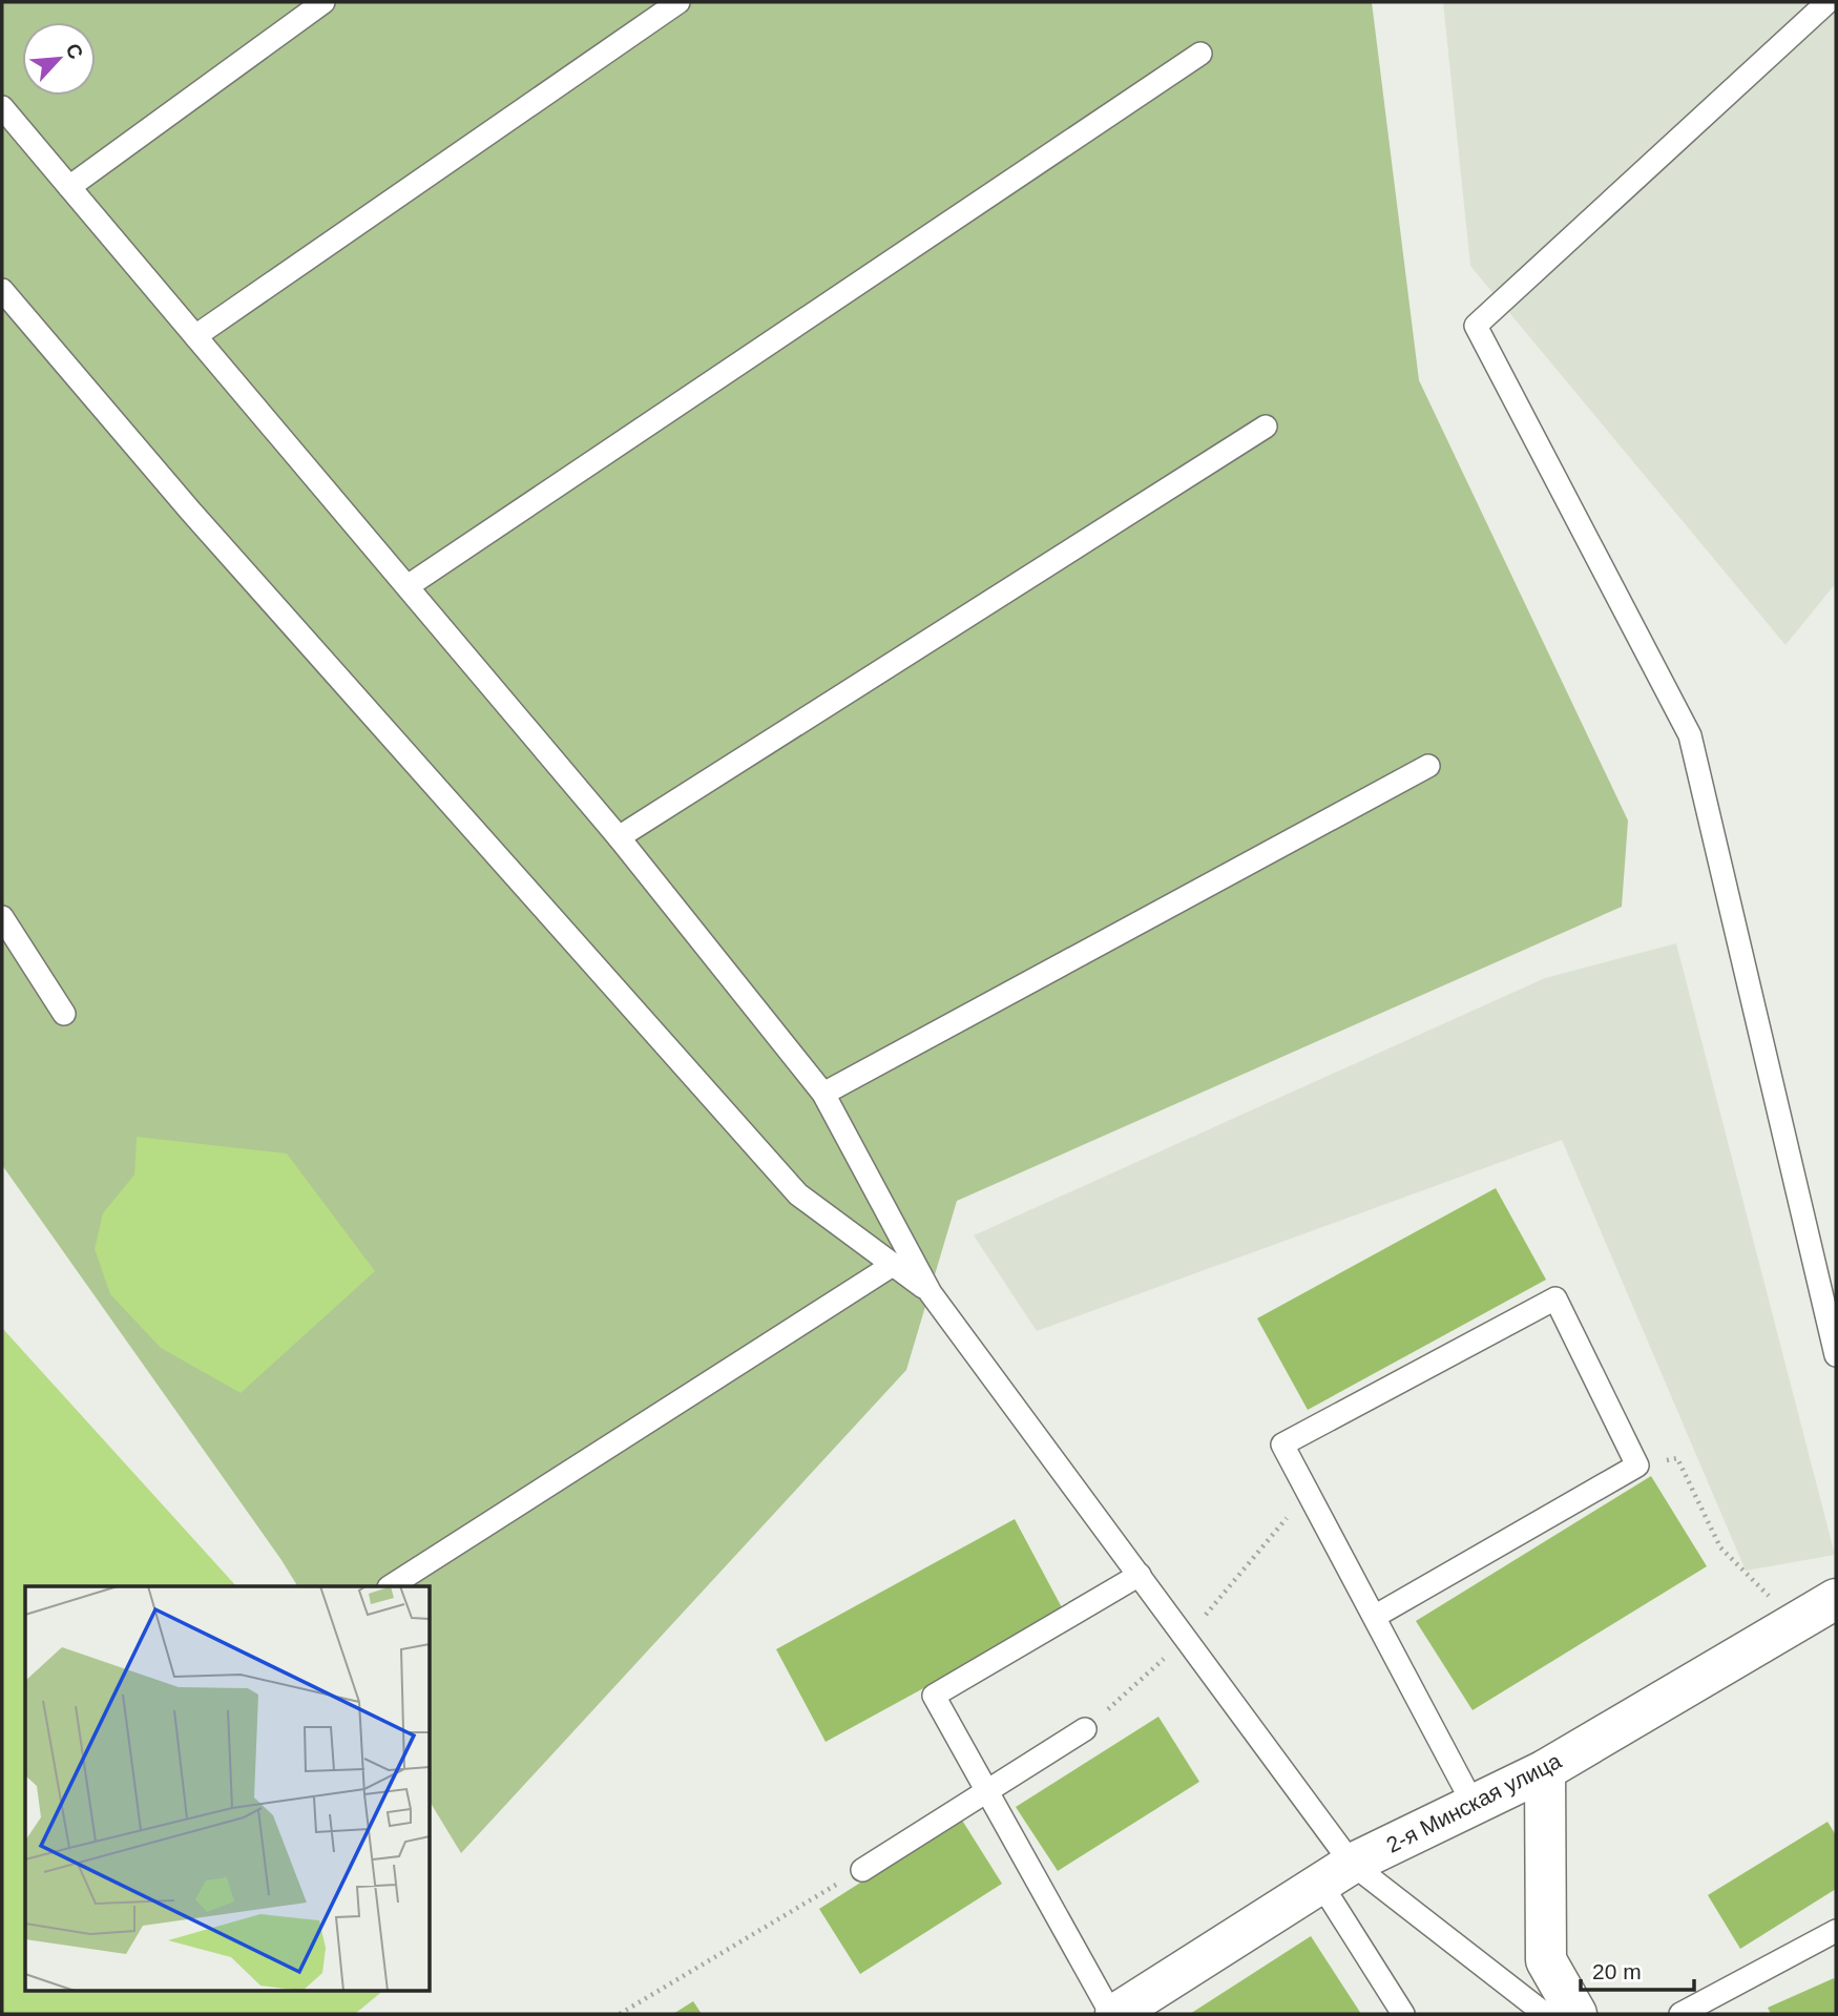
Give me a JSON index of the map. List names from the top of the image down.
{
  "streets": {
    "street": ["2-я Минская улица"]
  },
  "scale_bar": "20 m",
  "north": "top right"
}
